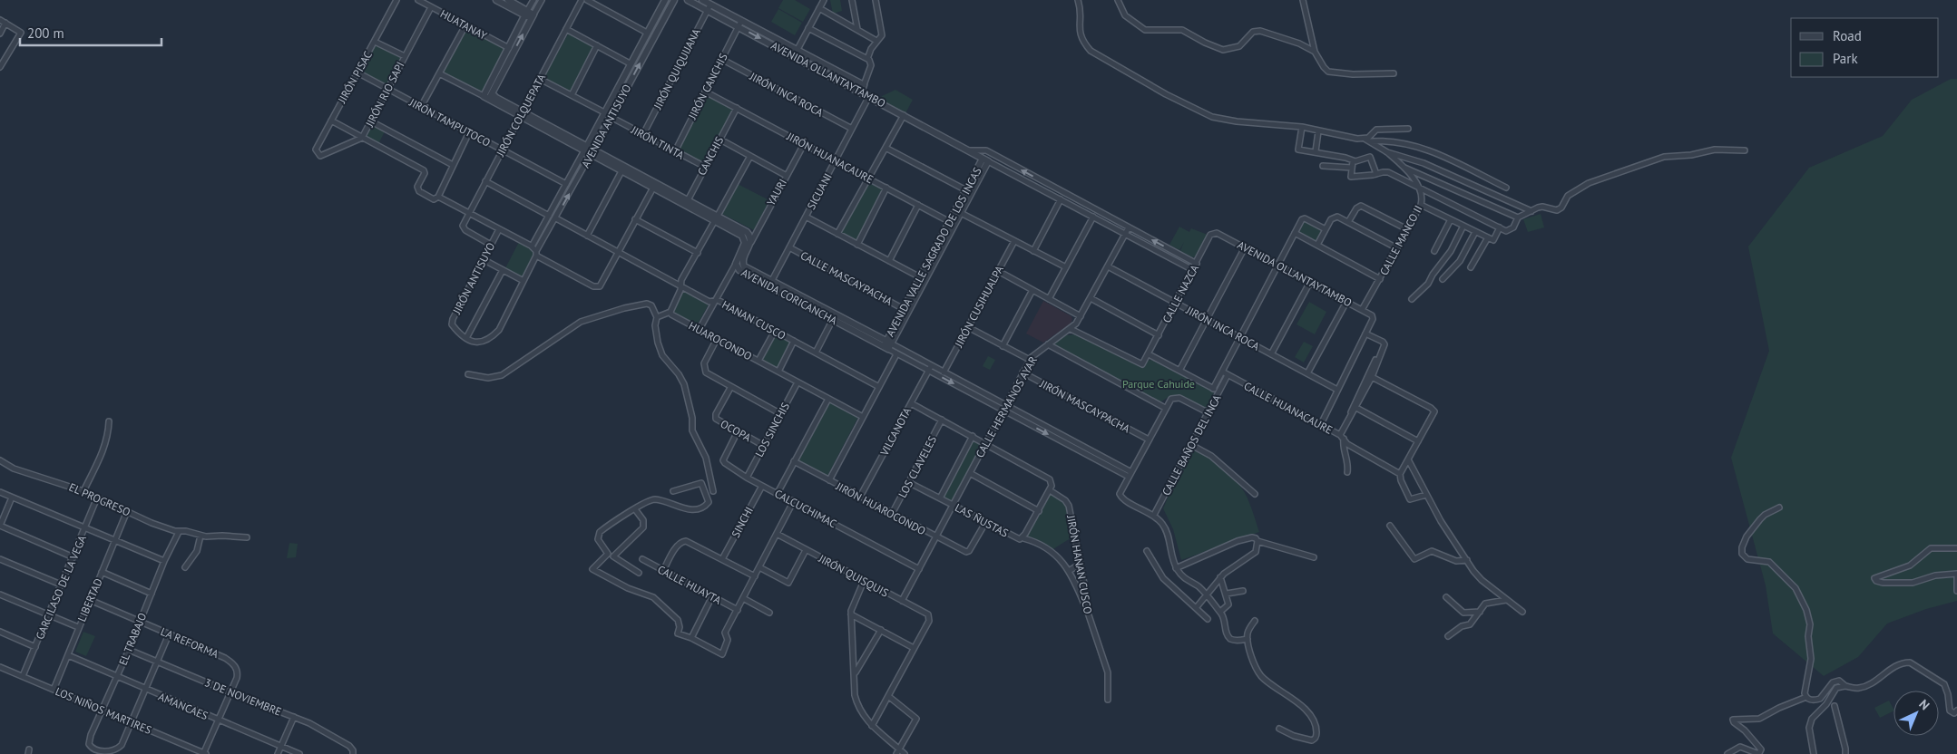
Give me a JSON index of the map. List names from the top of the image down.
{
  "streets": {
    "street": [
      "HUATANAY",
      "JIRÓN QUIQUIJANA",
      "AVENIDA OLLANTAYTAMBO",
      "JIRÓN PISAC",
      "JIRÓN CANCHIS",
      "JIRÓN RIO SAPI",
      "JIRÓN INCA ROCA",
      "JIRÓN COLQUEPATA",
      "JIRÓN TAMPUTOCO",
      "AVENIDA ANTISUYO",
      "JIRÓN TINTA",
      "CANCHIS",
      "JIRÓN HUANACAURE",
      "SICUANI",
      "YAURI",
      "CALLE MANCO II",
      "AVENIDA VALLE SAGRADO DE LOS INCAS",
      "JIRÓN ANTISUYO",
      "CALLE MASCAYPACHA",
      "CALLE NAZCA",
      "AVENIDA CORICANCHA",
      "JIRÓN CUSIHUALPA",
      "HANAN CUSCO",
      "HUAROCONDO",
      "JIRÓN MASCAYPACHA",
      "CALLE HERMANOS AYAR",
      "CALLE HUANACAURE",
      "LOS SINCHIS",
      "OCOPA",
      "VILCANOTA",
      "CALLE BAÑOS DEL INCA",
      "LOS CLAVELES",
      "EL PROGRESO",
      "CALCUCHIMAC",
      "JIRÓN HUAROCONDO",
      "LAS ÑUSTAS",
      "SINCHI",
      "JIRÓN HANAN CUSCO",
      "JIRÓN QUISQUIS",
      "CALLE HUAYTA",
      "GARCILASO DE LA VEGA",
      "LIBERTAD",
      "EL TRABAJO",
      "LA REFORMA",
      "3 DE NOVIEMBRE",
      "AMANCAES",
      "LOS NIÑOS MARTIRES"
    ]
  },
  "crossings": [
    ["HUATANAY", "JIRÓN RIO SAPI"],
    ["JIRÓN QUIQUIJANA", "AVENIDA OLLANTAYTAMBO"],
    ["JIRÓN QUIQUIJANA", "JIRÓN TINTA"],
    ["AVENIDA OLLANTAYTAMBO", "JIRÓN CANCHIS"],
    ["AVENIDA OLLANTAYTAMBO", "SICUANI"],
    ["AVENIDA OLLANTAYTAMBO", "CALLE MANCO II"],
    ["AVENIDA OLLANTAYTAMBO", "AVENIDA VALLE SAGRADO DE LOS INCAS"],
    ["AVENIDA OLLANTAYTAMBO", "CALLE NAZCA"],
    ["AVENIDA OLLANTAYTAMBO", "CALLE HERMANOS AYAR"],
    ["AVENIDA OLLANTAYTAMBO", "CALLE BAÑOS DEL INCA"],
    ["JIRÓN PISAC", "JIRÓN RIO SAPI"],
    ["JIRÓN PISAC", "JIRÓN TAMPUTOCO"],
    ["JIRÓN CANCHIS", "JIRÓN INCA ROCA"],
    ["JIRÓN CANCHIS", "JIRÓN TINTA"],
    ["JIRÓN CANCHIS", "JIRÓN HUANACAURE"],
    ["JIRÓN RIO SAPI", "JIRÓN TAMPUTOCO"],
    ["JIRÓN INCA ROCA", "SICUANI"],
    ["JIRÓN INCA ROCA", "CALLE NAZCA"],
    ["JIRÓN INCA ROCA", "CALLE HERMANOS AYAR"],
    ["JIRÓN INCA ROCA", "CALLE BAÑOS DEL INCA"],
    ["JIRÓN COLQUEPATA", "JIRÓN TAMPUTOCO"],
    ["JIRÓN COLQUEPATA", "JIRÓN ANTISUYO"],
    ["JIRÓN COLQUEPATA", "AVENIDA CORICANCHA"],
    ["JIRÓN TAMPUTOCO", "AVENIDA ANTISUYO"],
    ["AVENIDA ANTISUYO", "JIRÓN TINTA"],
    ["AVENIDA ANTISUYO", "AVENIDA CORICANCHA"],
    ["AVENIDA ANTISUYO", "HANAN CUSCO"],
    ["JIRÓN TINTA", "CANCHIS"],
    ["CANCHIS", "JIRÓN HUANACAURE"],
    ["CANCHIS", "AVENIDA CORICANCHA"],
    ["JIRÓN HUANACAURE", "SICUANI"],
    ["JIRÓN HUANACAURE", "YAURI"],
    ["JIRÓN HUANACAURE", "AVENIDA VALLE SAGRADO DE LOS INCAS"],
    ["SICUANI", "CALLE MASCAYPACHA"],
    ["SICUANI", "AVENIDA CORICANCHA"],
    ["YAURI", "AVENIDA CORICANCHA"],
    ["AVENIDA VALLE SAGRADO DE LOS INCAS", "CALLE MASCAYPACHA"],
    ["AVENIDA VALLE SAGRADO DE LOS INCAS", "AVENIDA CORICANCHA"],
    ["AVENIDA VALLE SAGRADO DE LOS INCAS", "HANAN CUSCO"],
    ["AVENIDA VALLE SAGRADO DE LOS INCAS", "HUAROCONDO"],
    ["AVENIDA VALLE SAGRADO DE LOS INCAS", "JIRÓN HUAROCONDO"],
    ["AVENIDA CORICANCHA", "JIRÓN CUSIHUALPA"],
    ["AVENIDA CORICANCHA", "CALLE HERMANOS AYAR"],
    ["AVENIDA CORICANCHA", "VILCANOTA"],
    ["HUAROCONDO", "LOS SINCHIS"],
    ["JIRÓN MASCAYPACHA", "CALLE HERMANOS AYAR"],
    ["CALLE HERMANOS AYAR", "CALCUCHIMAC"],
    ["CALLE HERMANOS AYAR", "JIRÓN HUAROCONDO"],
    ["CALLE HERMANOS AYAR", "LAS ÑUSTAS"],
    ["CALLE HERMANOS AYAR", "JIRÓN QUISQUIS"],
    ["CALLE HUANACAURE", "CALLE BAÑOS DEL INCA"],
    ["LOS SINCHIS", "OCOPA"],
    ["LOS SINCHIS", "CALCUCHIMAC"],
    ["OCOPA", "CALCUCHIMAC"],
    ["VILCANOTA", "JIRÓN HUAROCONDO"],
    ["LOS CLAVELES", "JIRÓN HUAROCONDO"],
    ["LOS CLAVELES", "LAS ÑUSTAS"],
    ["EL PROGRESO", "GARCILASO DE LA VEGA"],
    ["EL PROGRESO", "LIBERTAD"],
    ["EL PROGRESO", "EL TRABAJO"],
    ["CALCUCHIMAC", "SINCHI"],
    ["JIRÓN HUAROCONDO", "LAS ÑUSTAS"],
    ["LAS ÑUSTAS", "JIRÓN HANAN CUSCO"],
    ["GARCILASO DE LA VEGA", "LOS NIÑOS MARTIRES"],
    ["LIBERTAD", "LA REFORMA"],
    ["LIBERTAD", "AMANCAES"],
    ["LIBERTAD", "LOS NIÑOS MARTIRES"],
    ["EL TRABAJO", "LA REFORMA"],
    ["EL TRABAJO", "3 DE NOVIEMBRE"],
    ["EL TRABAJO", "AMANCAES"],
    ["EL TRABAJO", "LOS NIÑOS MARTIRES"],
    ["LA REFORMA", "3 DE NOVIEMBRE"]
  ],
  "parks": ["Parque Cahuide"],
  "legend": ["Road", "Park"],
  "scale_bar": "200 m",
  "north": "top right"
}
